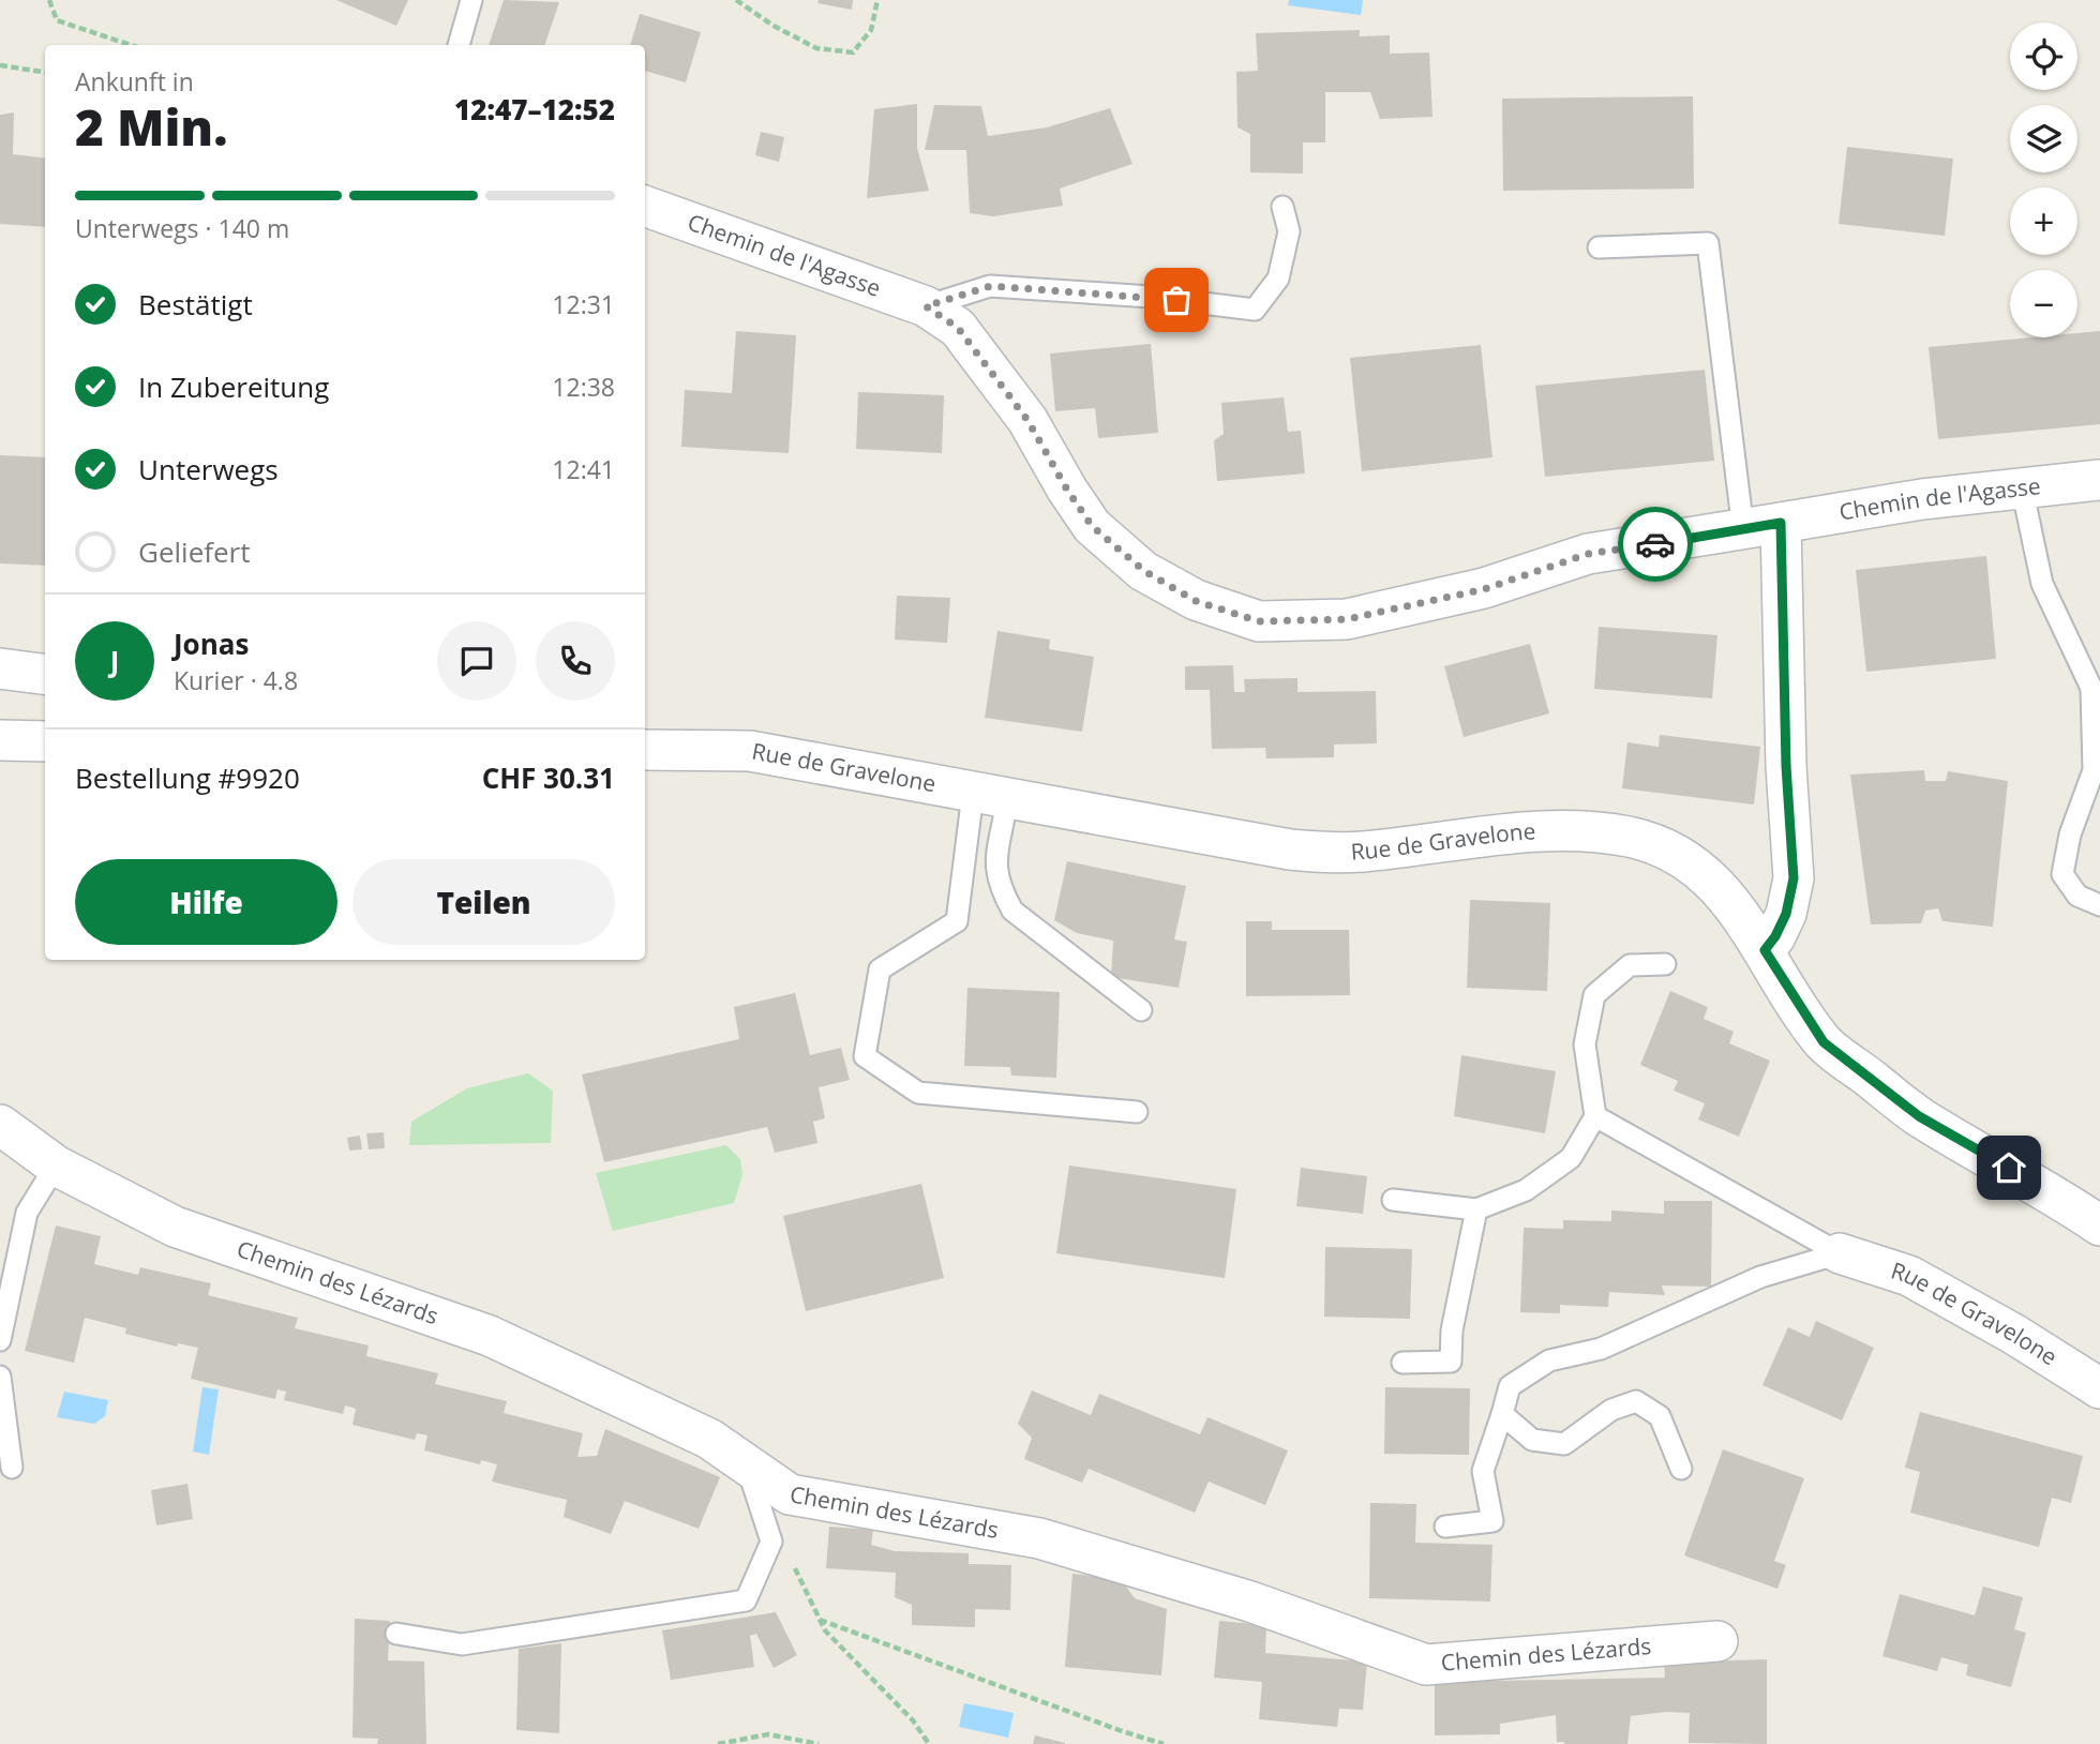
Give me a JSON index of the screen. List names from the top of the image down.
{
  "streets": {
    "street": ["Chemin de l'Agasse", "Rue de Gravelone", "Chemin des Lézards"]
  },
  "page": {
    "map_buttons": ["+", "−"],
    "heading": ["2 Min.", "Ankunft in", "12:47–12:52"],
    "panel": [
      "Jonas",
      "Kurier · 4.8",
      "Bestellung #9920",
      "CHF 30.31"
    ],
    "bar": "Unterwegs · 140 m",
    "list": [
      ["Bestätigt", "12:31"],
      ["In Zubereitung", "12:38"],
      ["Unterwegs", "12:41"],
      "Geliefert"
    ],
    "round": "J",
    "buttons": ["Hilfe", "Teilen"]
  }
}
